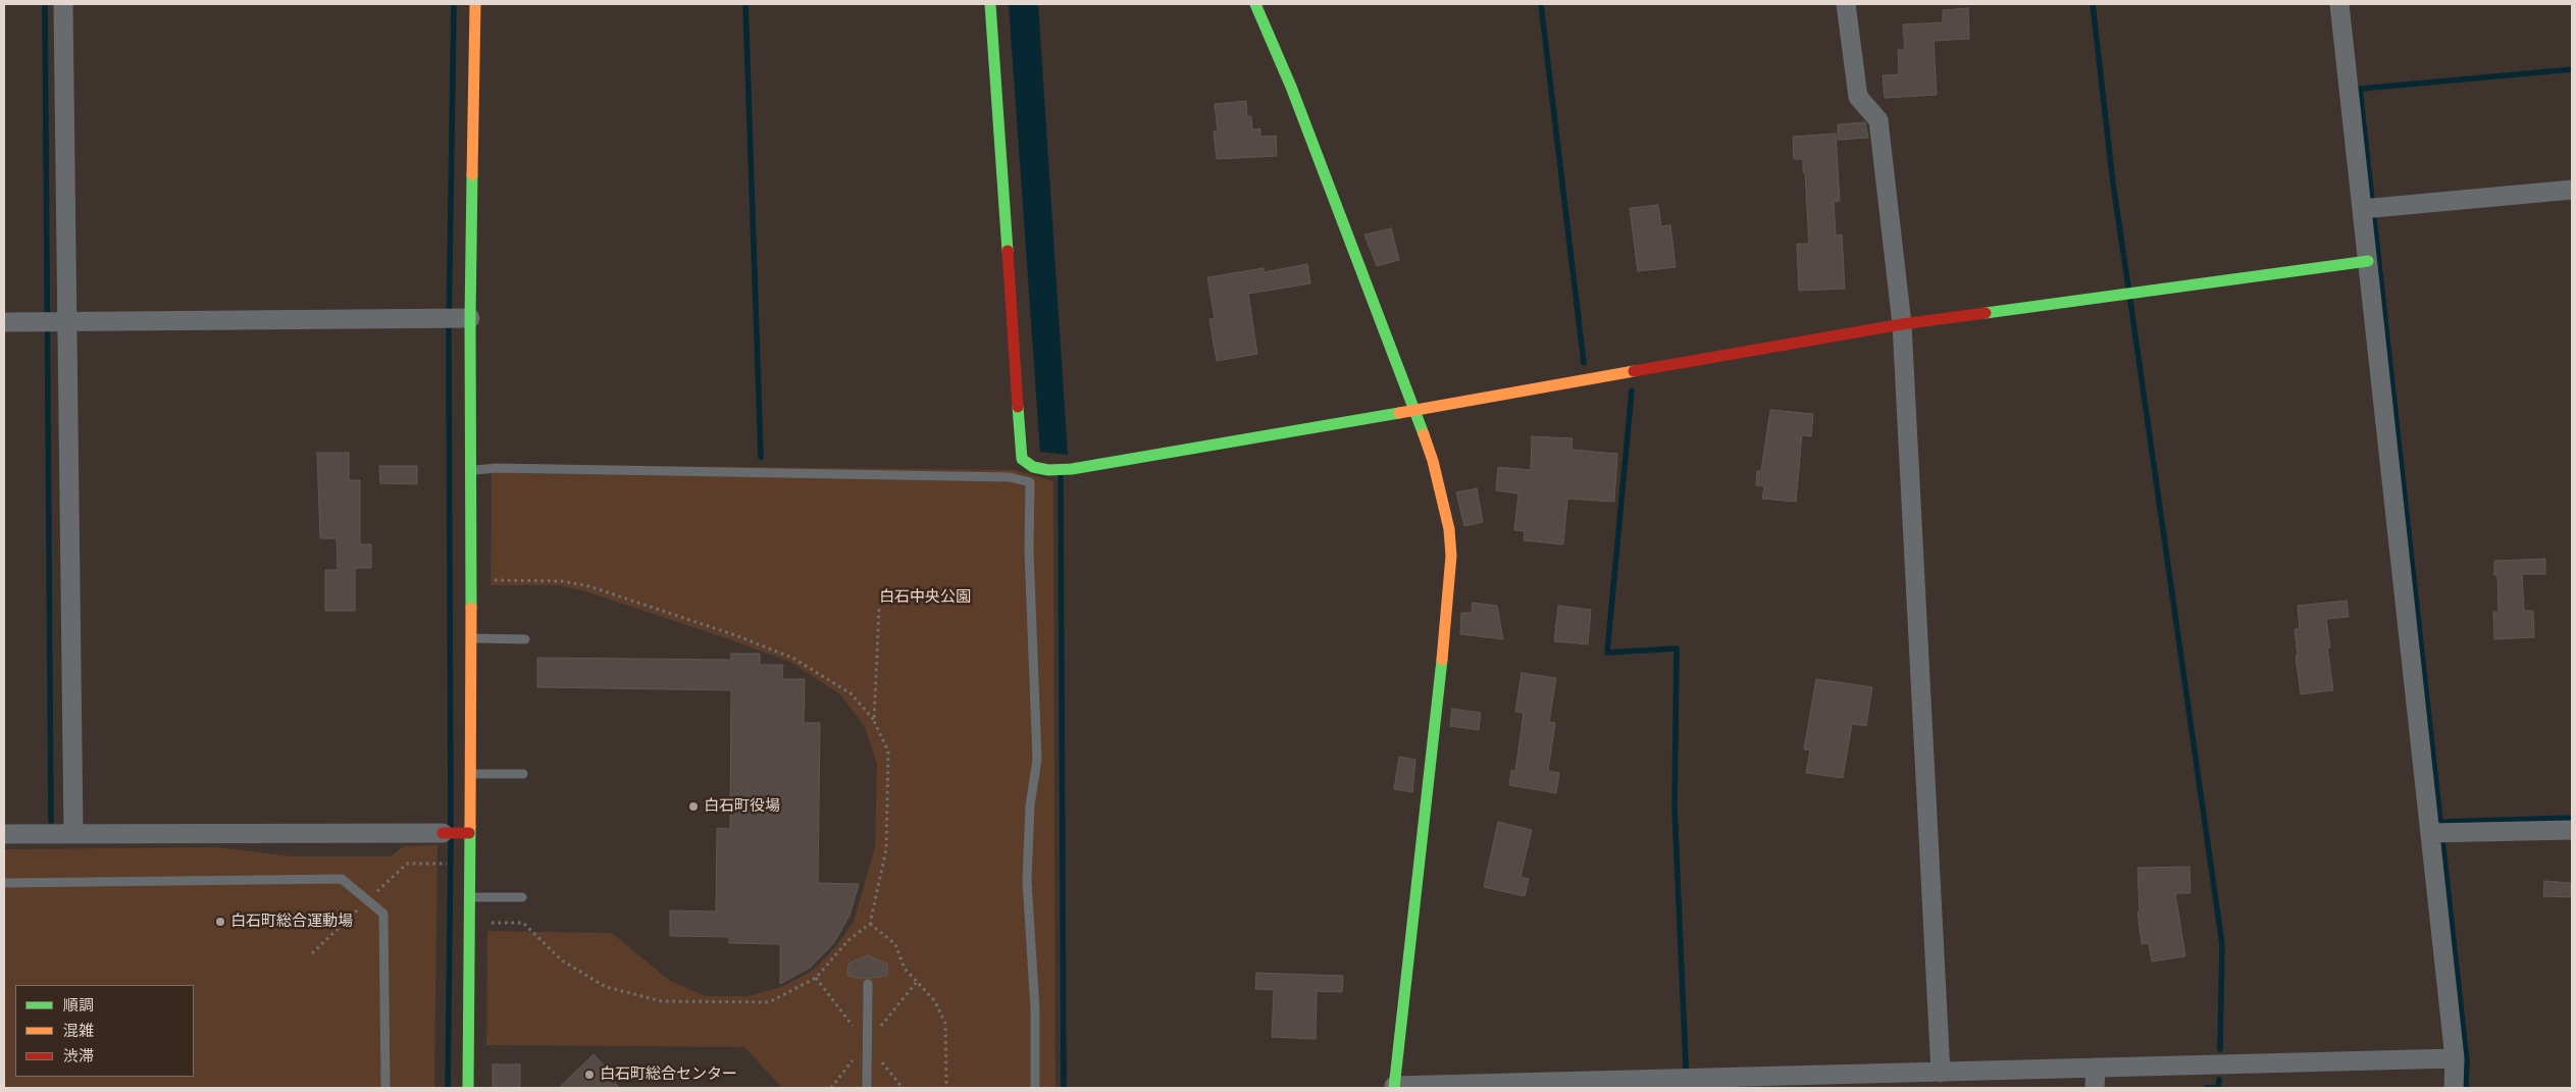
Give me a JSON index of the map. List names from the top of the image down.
{
  "parks": ["白石中央公園"],
  "places": ["白石町役場", "白石町総合運動場", "白石町総合センター"],
  "legend": ["順調", "混雑", "渋滞"]
}
